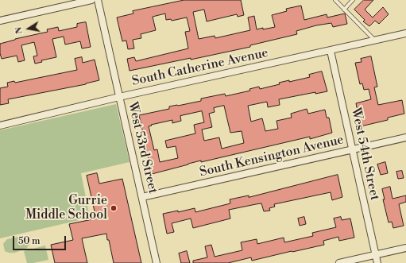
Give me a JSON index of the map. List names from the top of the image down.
{
  "streets": {
    "street": [
      "South Catherine Avenue",
      "West 53rd Street",
      "West 54th Street",
      "South Kensington Avenue"
    ]
  },
  "crossings": [
    ["South Catherine Avenue", "West 53rd Street"],
    ["South Catherine Avenue", "West 54th Street"],
    ["West 53rd Street", "South Kensington Avenue"],
    ["West 54th Street", "South Kensington Avenue"]
  ],
  "places": ["Gurrie Middle School"],
  "scale_bar": "50 m",
  "north": "left"
}
